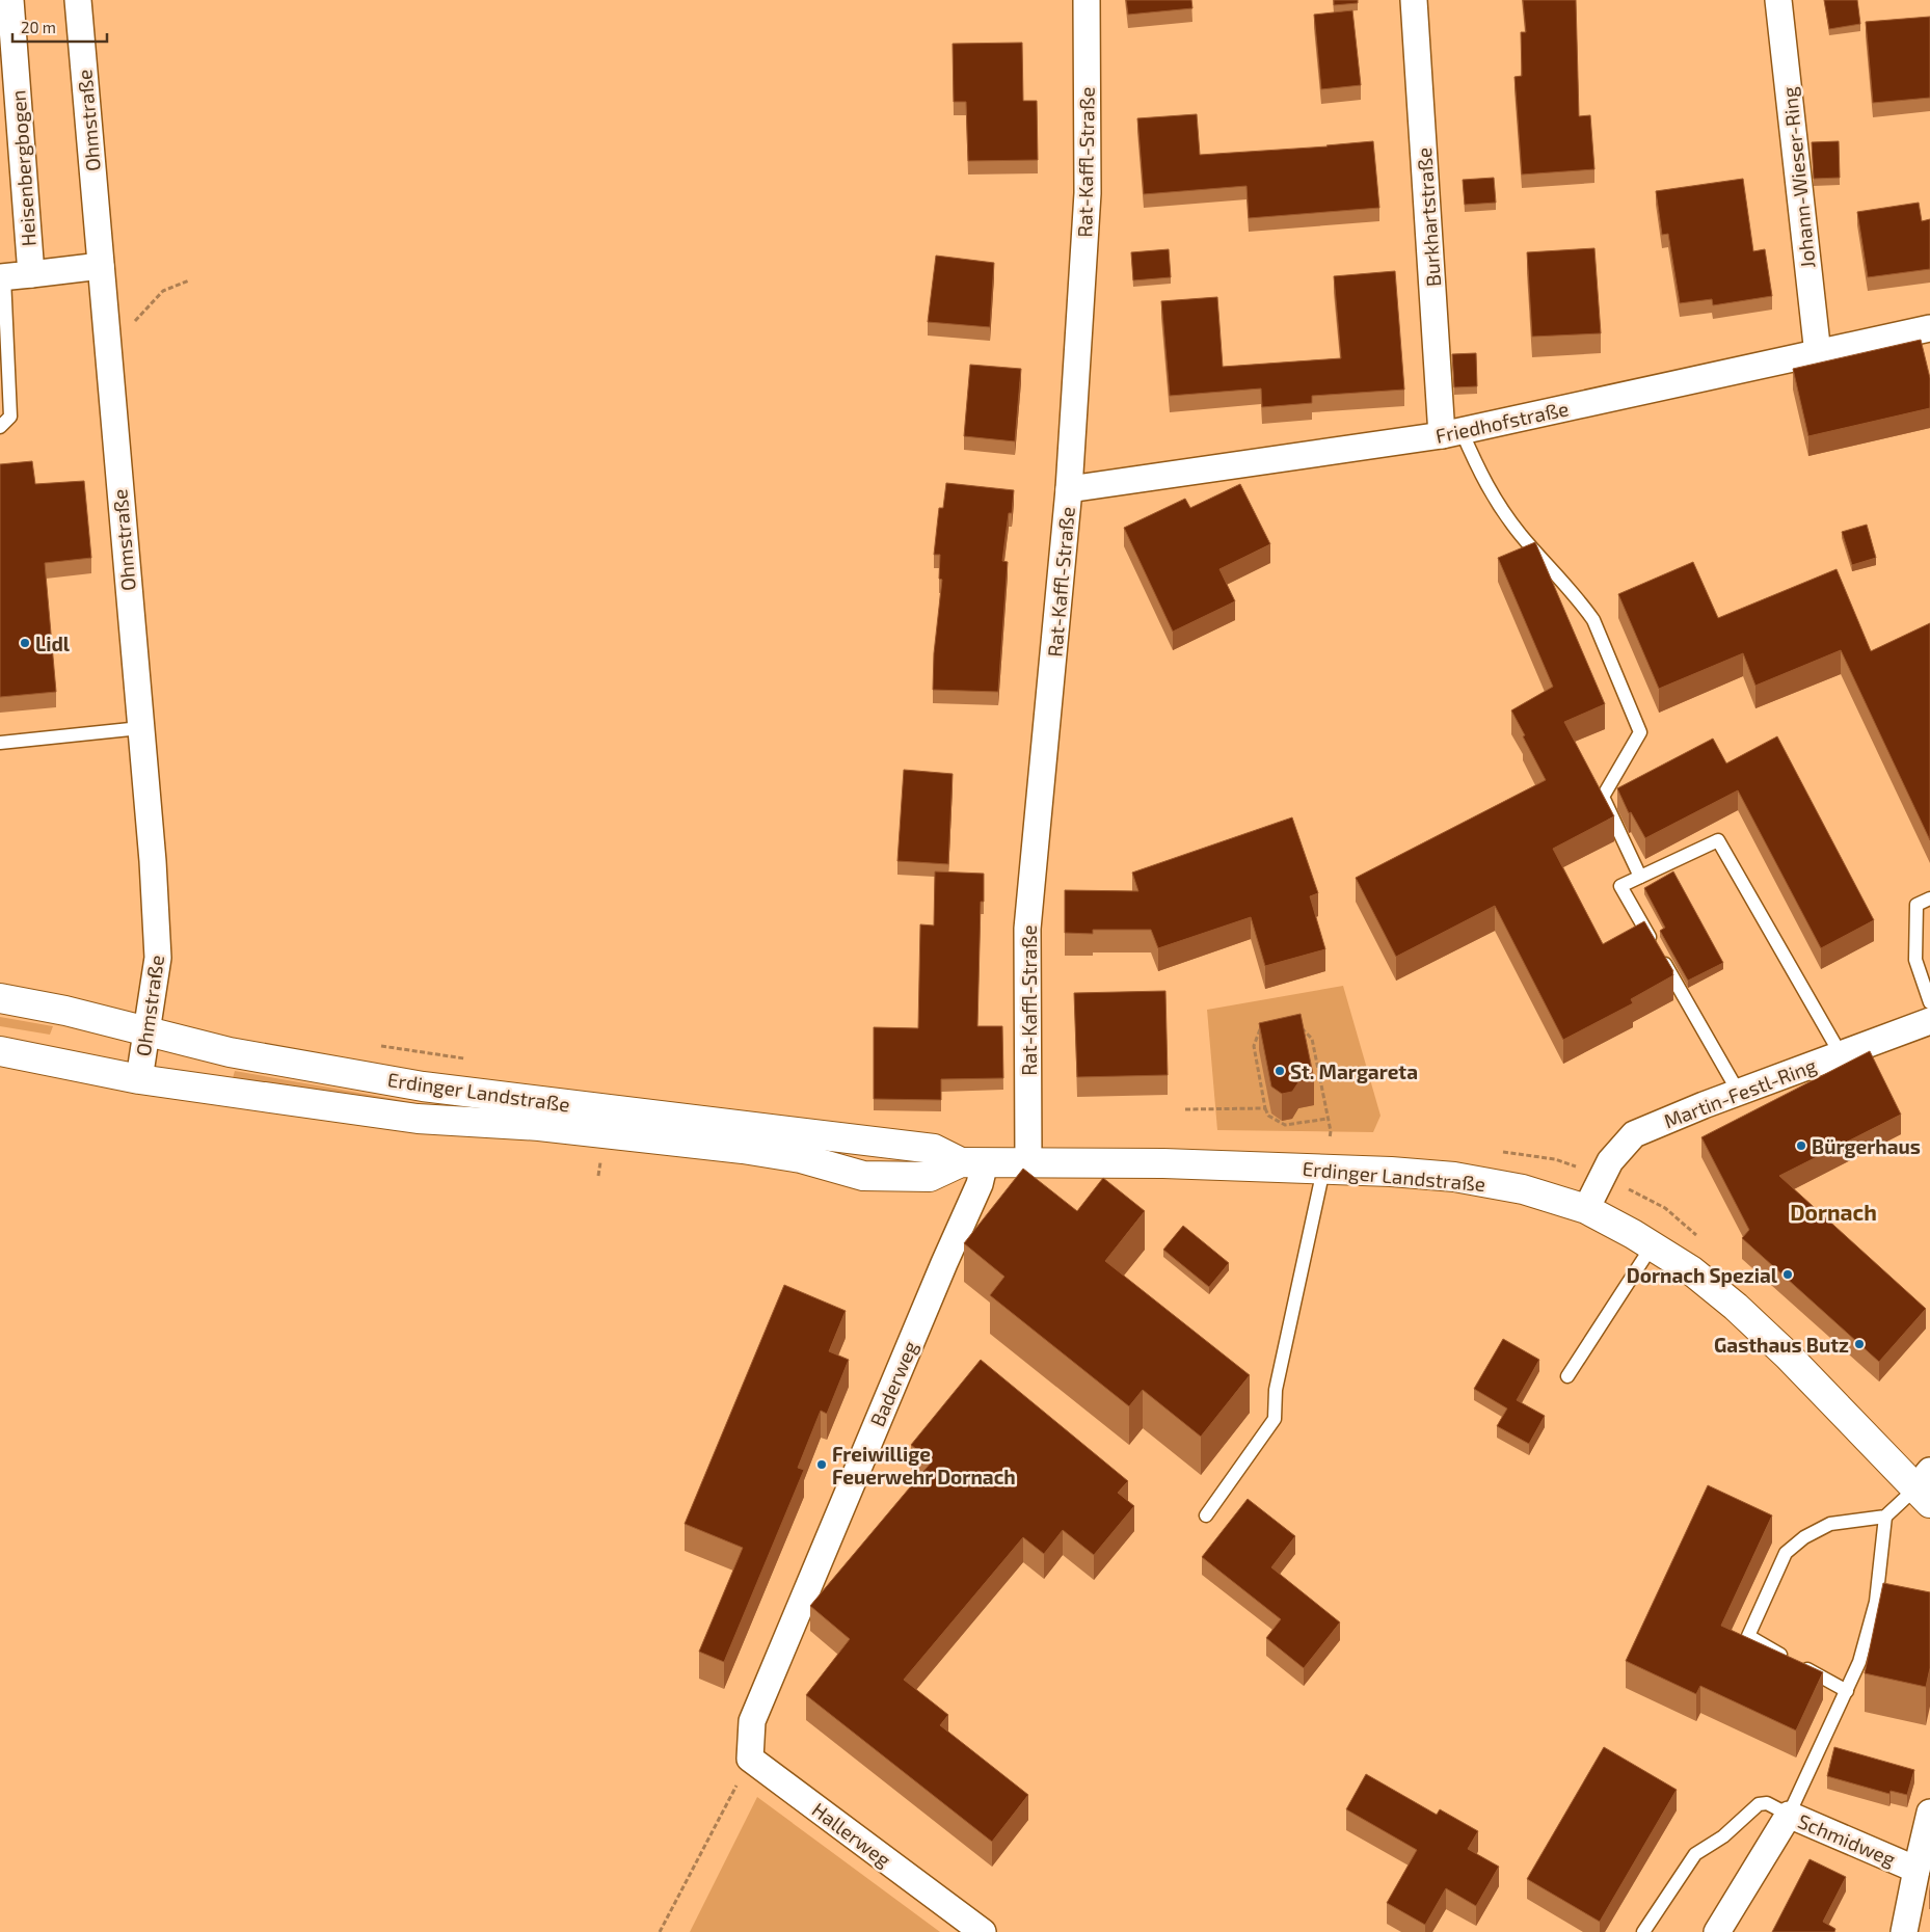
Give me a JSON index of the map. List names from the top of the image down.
{
  "streets": {
    "street": [
      "Ohmstraße",
      "Rat-Kaffl-Straße",
      "Heisenbergbogen",
      "Johann-Wieser-Ring",
      "Burkhartstraße",
      "Friedhofstraße",
      "Erdinger Landstraße",
      "Martin-Festl-Ring",
      "Baderweg",
      "Hallerweg",
      "Schmidweg"
    ]
  },
  "crossings": [
    ["Ohmstraße", "Heisenbergbogen"],
    ["Ohmstraße", "Erdinger Landstraße"],
    ["Rat-Kaffl-Straße", "Friedhofstraße"],
    ["Rat-Kaffl-Straße", "Erdinger Landstraße"],
    ["Johann-Wieser-Ring", "Friedhofstraße"],
    ["Burkhartstraße", "Friedhofstraße"],
    ["Erdinger Landstraße", "Martin-Festl-Ring"],
    ["Erdinger Landstraße", "Baderweg"],
    ["Baderweg", "Hallerweg"]
  ],
  "districts": ["Dornach"],
  "places": [
    "Lidl",
    "St. Margareta",
    "Bürgerhaus",
    "Dornach Spezial",
    "Gasthaus Butz",
    "Freiwillige Feuerwehr Dornach"
  ],
  "scale_bar": "20 m"
}
